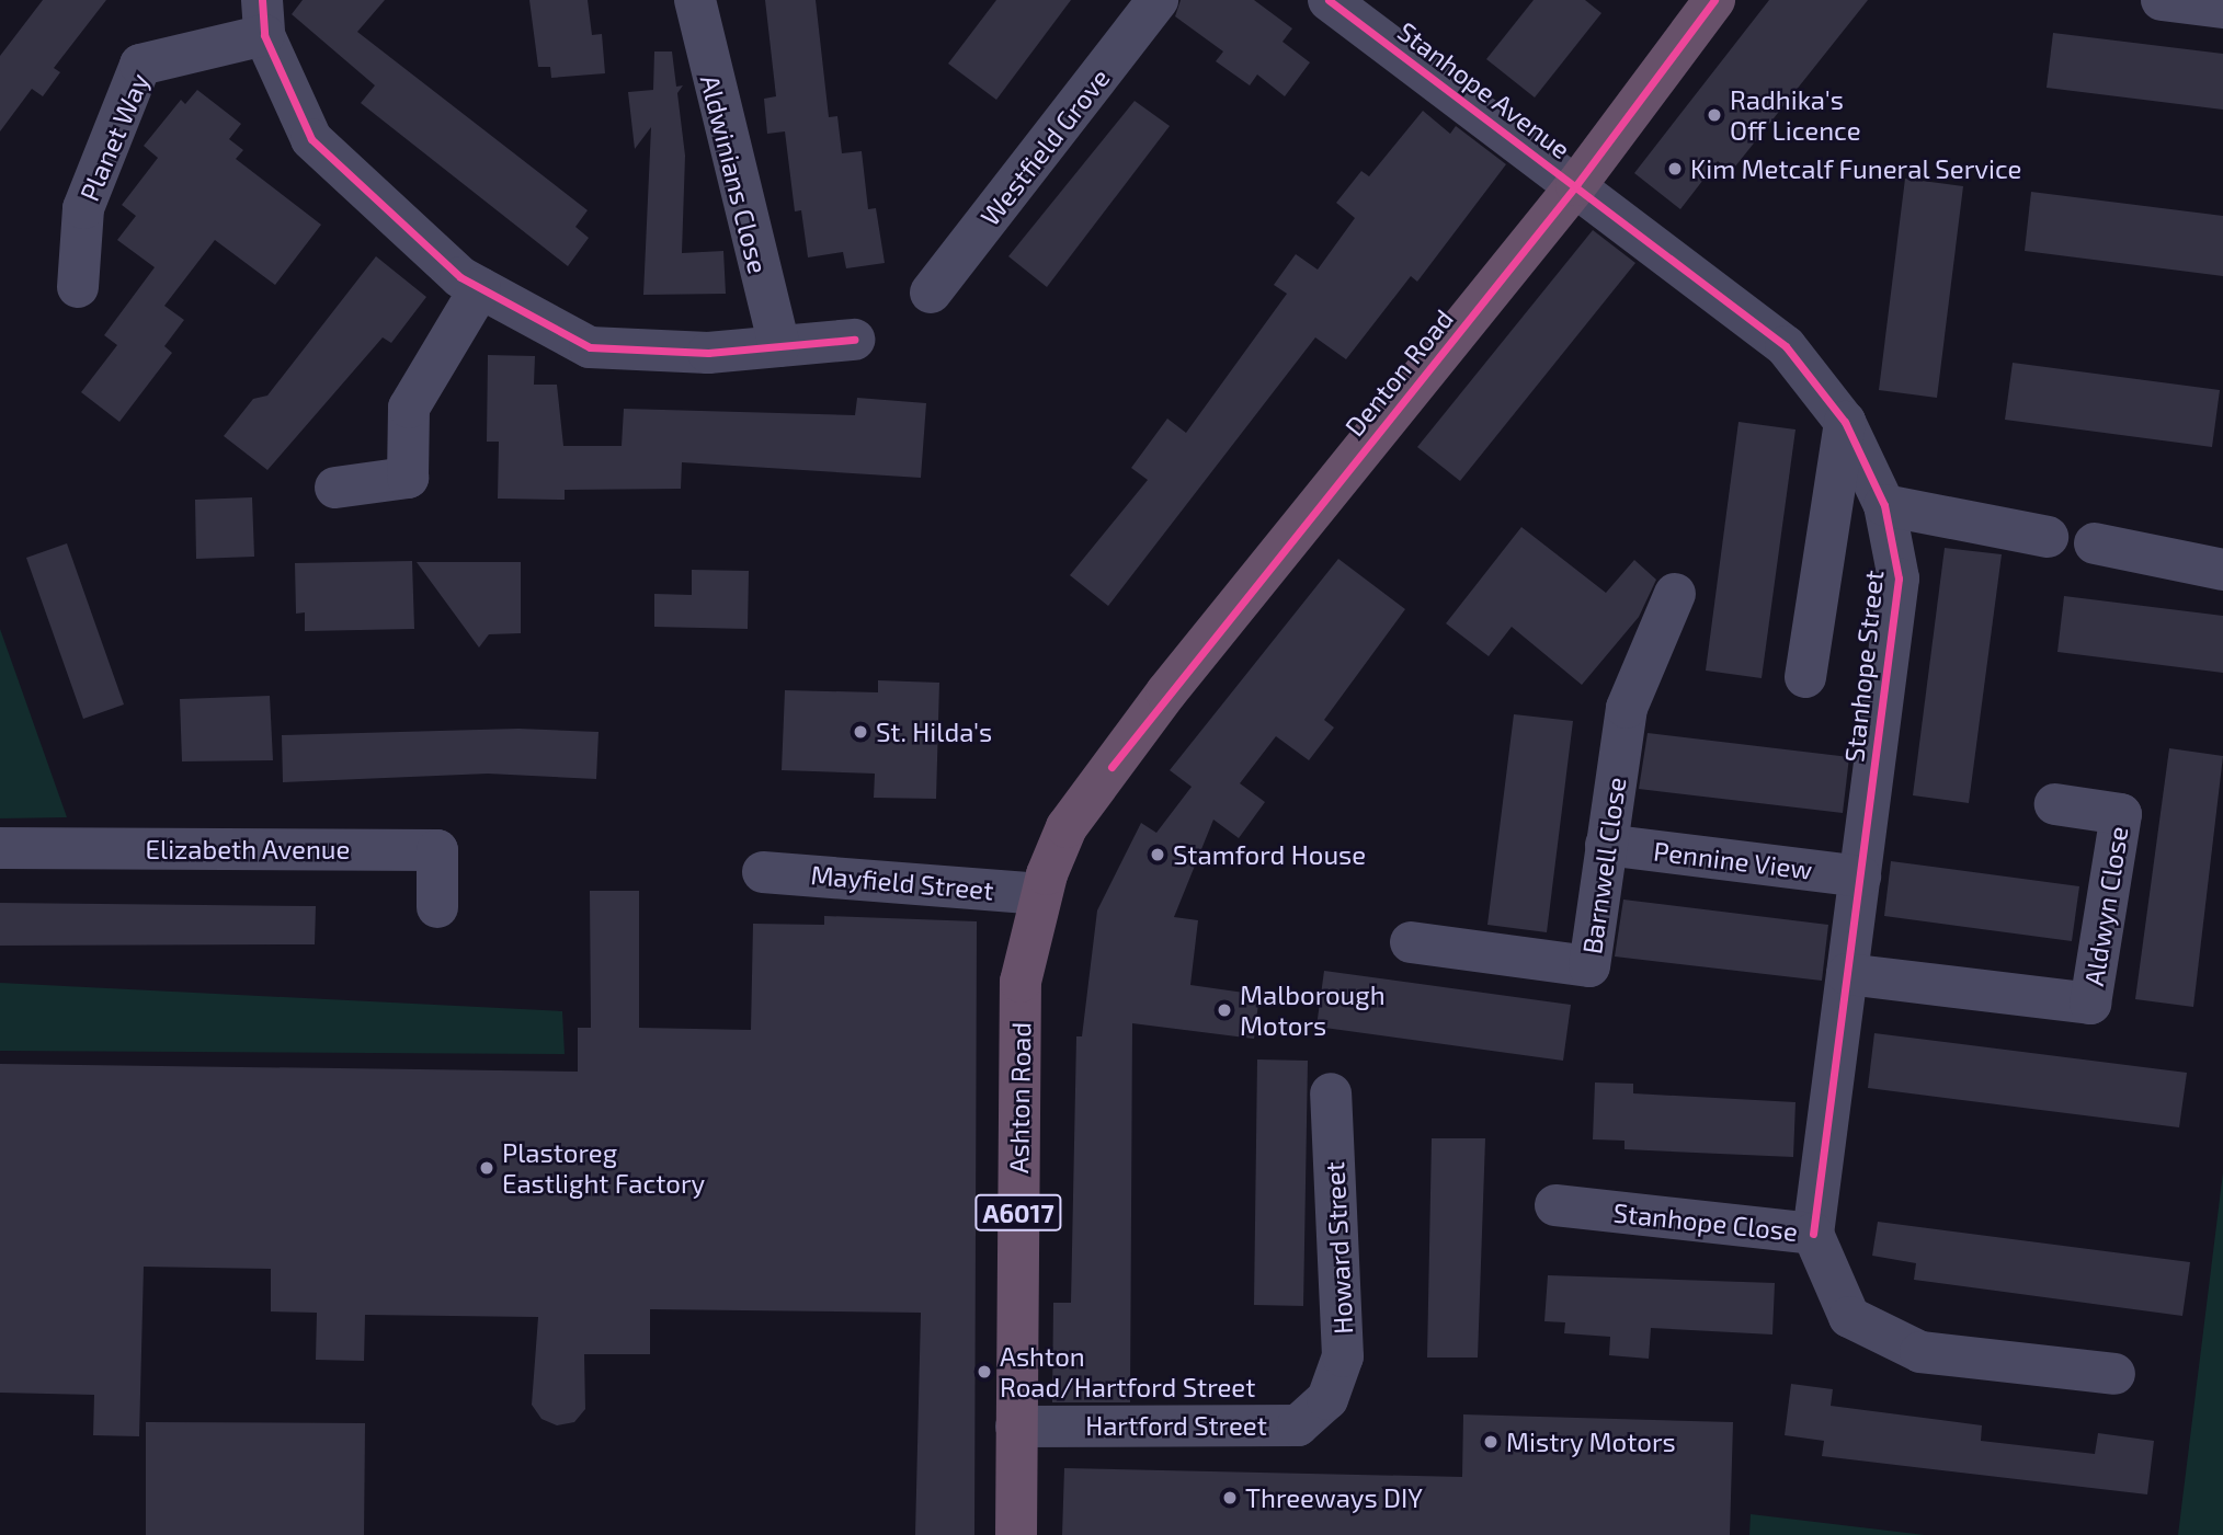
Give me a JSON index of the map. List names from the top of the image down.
{
  "streets": {
    "highway": ["Denton Road", "Ashton Road", "A6017"],
    "street": [
      "Stanhope Avenue",
      "Planet Way",
      "Westfield Grove",
      "Aldwinians Close",
      "Stanhope Street",
      "Elizabeth Avenue",
      "Pennine View",
      "Barnwell Close",
      "Mayfield Street",
      "Aldwyn Close",
      "Stanhope Close",
      "Howard Street",
      "Hartford Street"
    ]
  },
  "crossings": [
    ["Stanhope Avenue", "Denton Road"],
    ["Stanhope Avenue", "Stanhope Street"],
    ["Denton Road", "Stanhope Street"],
    ["Denton Road", "Mayfield Street"],
    ["Denton Road", "Ashton Road"],
    ["Stanhope Street", "Pennine View"],
    ["Stanhope Street", "Aldwyn Close"],
    ["Stanhope Street", "Stanhope Close"],
    ["Pennine View", "Barnwell Close"],
    ["Mayfield Street", "Ashton Road"],
    ["Ashton Road", "Hartford Street"],
    ["Howard Street", "Hartford Street"]
  ],
  "places": [
    "Radhika's Off Licence",
    "Kim Metcalf Funeral Service",
    "St. Hilda's",
    "Stamford House",
    "Malborough Motors",
    "Plastoreg Eastlight Factory",
    "Ashton Road/Hartford Street",
    "Mistry Motors",
    "Threeways DIY"
  ]
}
